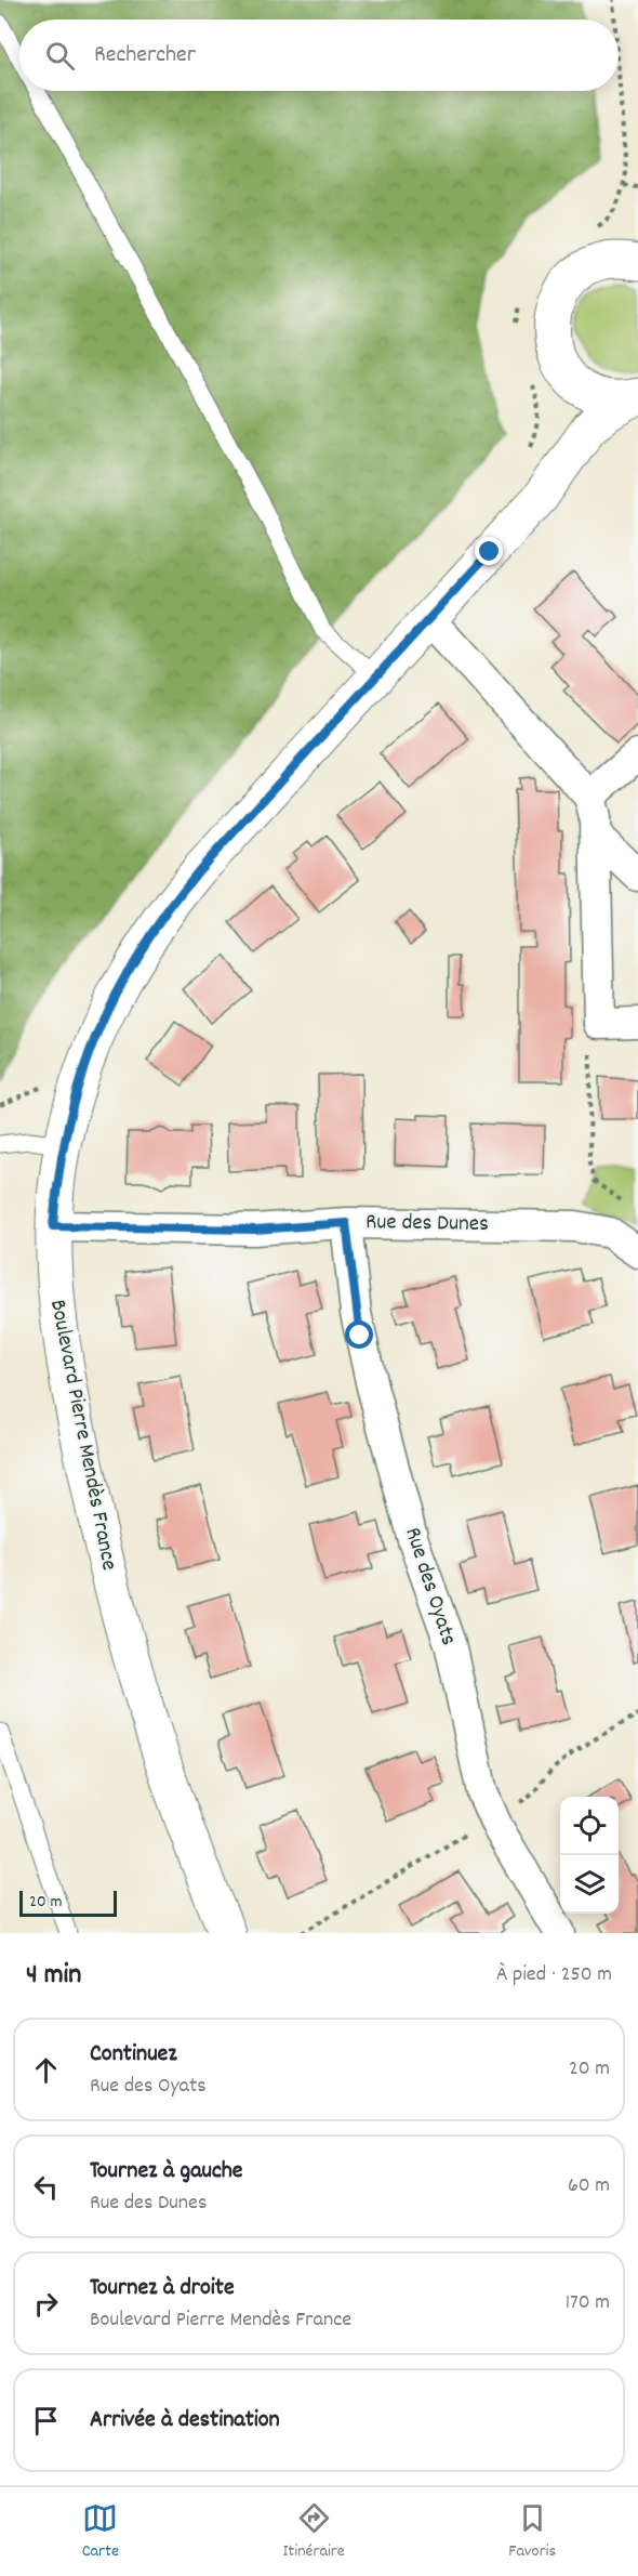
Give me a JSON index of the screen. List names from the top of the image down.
{
  "streets": {
    "street": ["Rue des Dunes", "Boulevard Pierre Mendès France", "Rue des Oyats"]
  },
  "crossings": [
    ["Rue des Dunes", "Boulevard Pierre Mendès France"],
    ["Rue des Dunes", "Rue des Oyats"]
  ],
  "scale_bar": "20 m",
  "page": {
    "search": "Rechercher",
    "scale": "20 m",
    "heading": ["4 min", "À pied · 250 m"],
    "list": [
      ["Continuez", "Rue des Oyats", "20 m"],
      ["Tournez à gauche", "Rue des Dunes", "60 m"],
      ["Tournez à droite", "Boulevard Pierre Mendès France", "170 m"],
      "Arrivée à destination"
    ],
    "nav": ["Carte", "Itinéraire", "Favoris"]
  }
}
